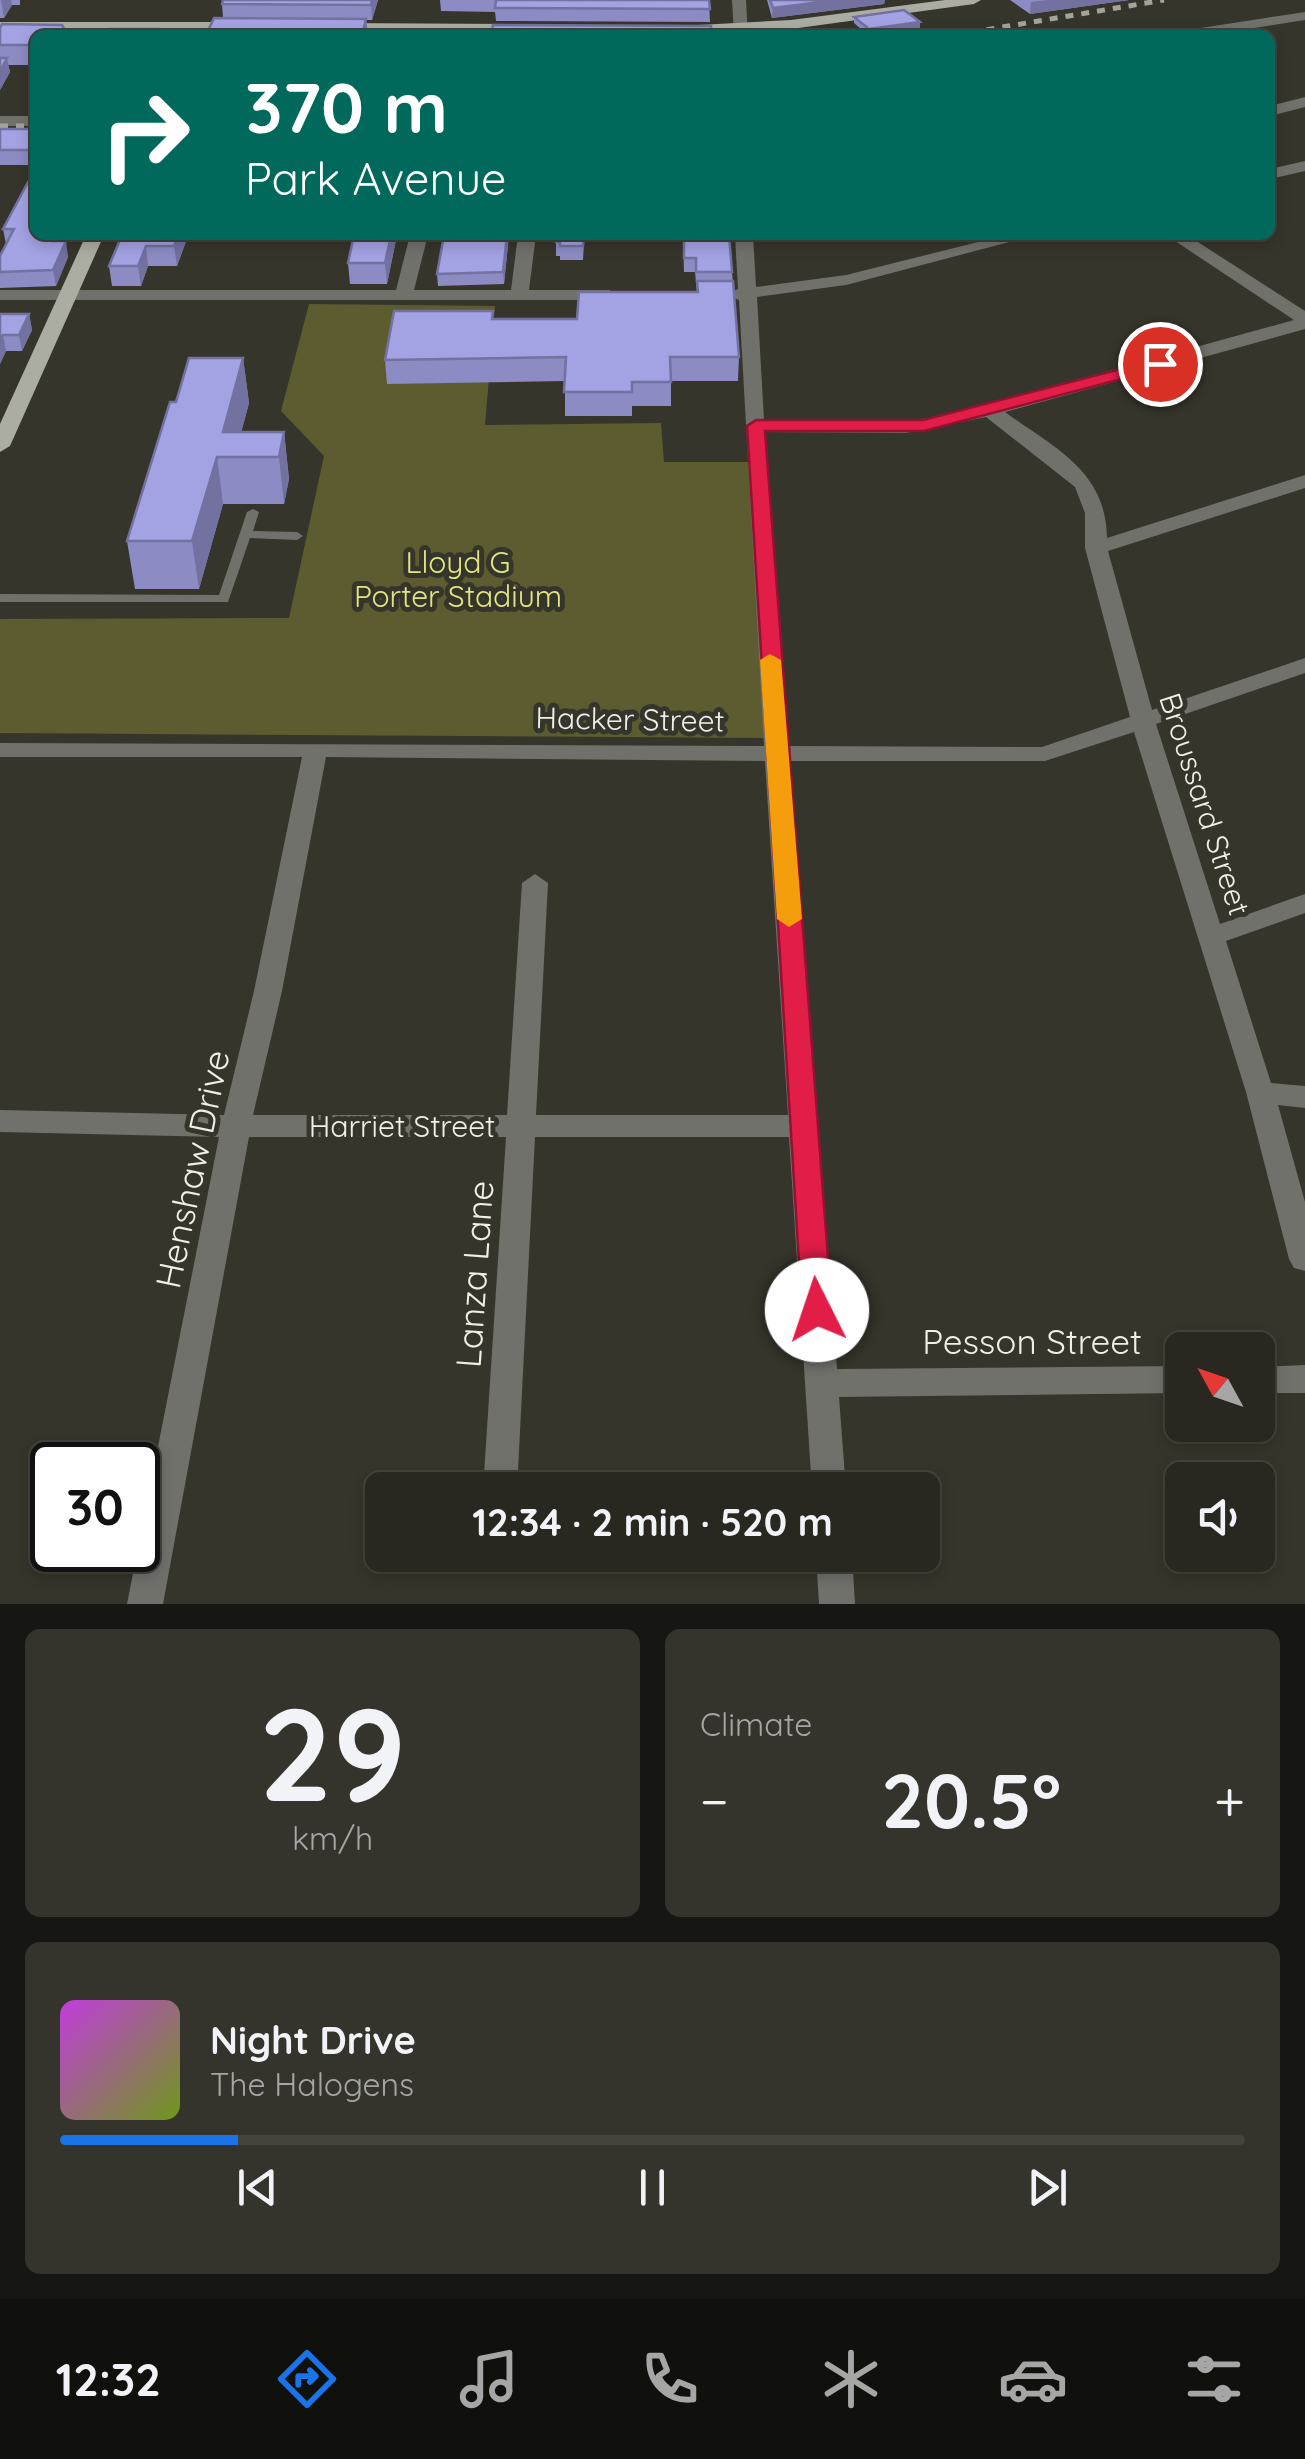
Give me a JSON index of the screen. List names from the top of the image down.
{
  "streets": {
    "street": [
      "Hacker Street",
      "Broussard Street",
      "Harriet Street",
      "Henshaw Drive",
      "Lanza Lane",
      "Pesson Street"
    ]
  },
  "crossings": [
    ["Hacker Street", "Broussard Street"],
    ["Hacker Street", "Henshaw Drive"],
    ["Harriet Street", "Henshaw Drive"],
    ["Harriet Street", "Lanza Lane"]
  ],
  "parks": ["Lloyd G Porter Stadium"],
  "north": "top left",
  "page": {
    "turn": ["370 m", "Park Avenue"],
    "limit": "30",
    "trip": "12:34 · 2 min · 520 m",
    "tile": [
      ["29", "km/h"],
      "Climate"
    ],
    "heat": ["−", "20.5°", "+"],
    "song": ["Night Drive", "The Halogens"],
    "tabs": "12:32"
  }
}
